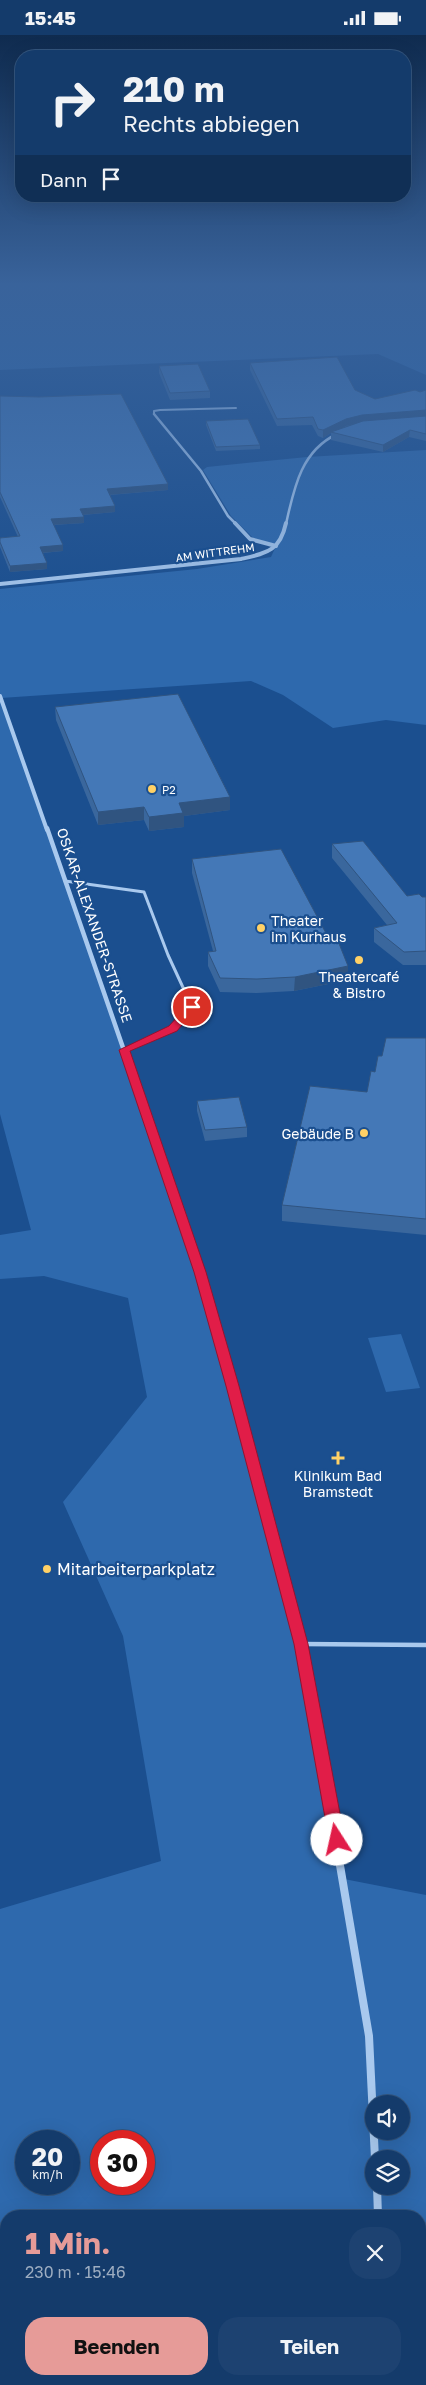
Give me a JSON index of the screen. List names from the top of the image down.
{
  "streets": {
    "street": ["AM WITTREHM", "OSKAR-ALEXANDER-STRASSE"]
  },
  "places": {
    "other": [
      "P2",
      "Theater im Kurhaus",
      "Theatercafé & Bistro",
      "Gebäude B",
      "Mitarbeiterparkplatz"
    ],
    "health": ["Klinikum Bad Bramstedt"]
  },
  "page": {
    "status": "15:45",
    "turn": ["210 m", "Rechts abbiegen"],
    "then": "Dann",
    "speed": "20 km/h",
    "limit": "30",
    "heading": ["1 Min.", "230 m · 15:46"],
    "buttons": ["Beenden", "Teilen"]
  }
}
